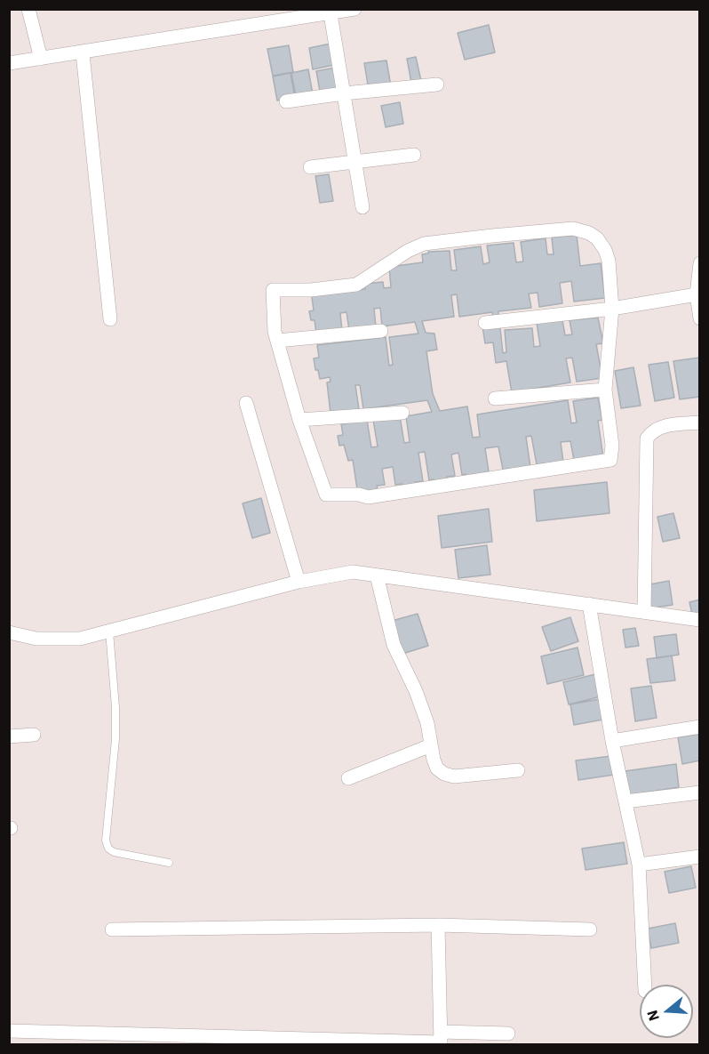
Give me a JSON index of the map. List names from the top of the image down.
{
  "north": "left"
}
